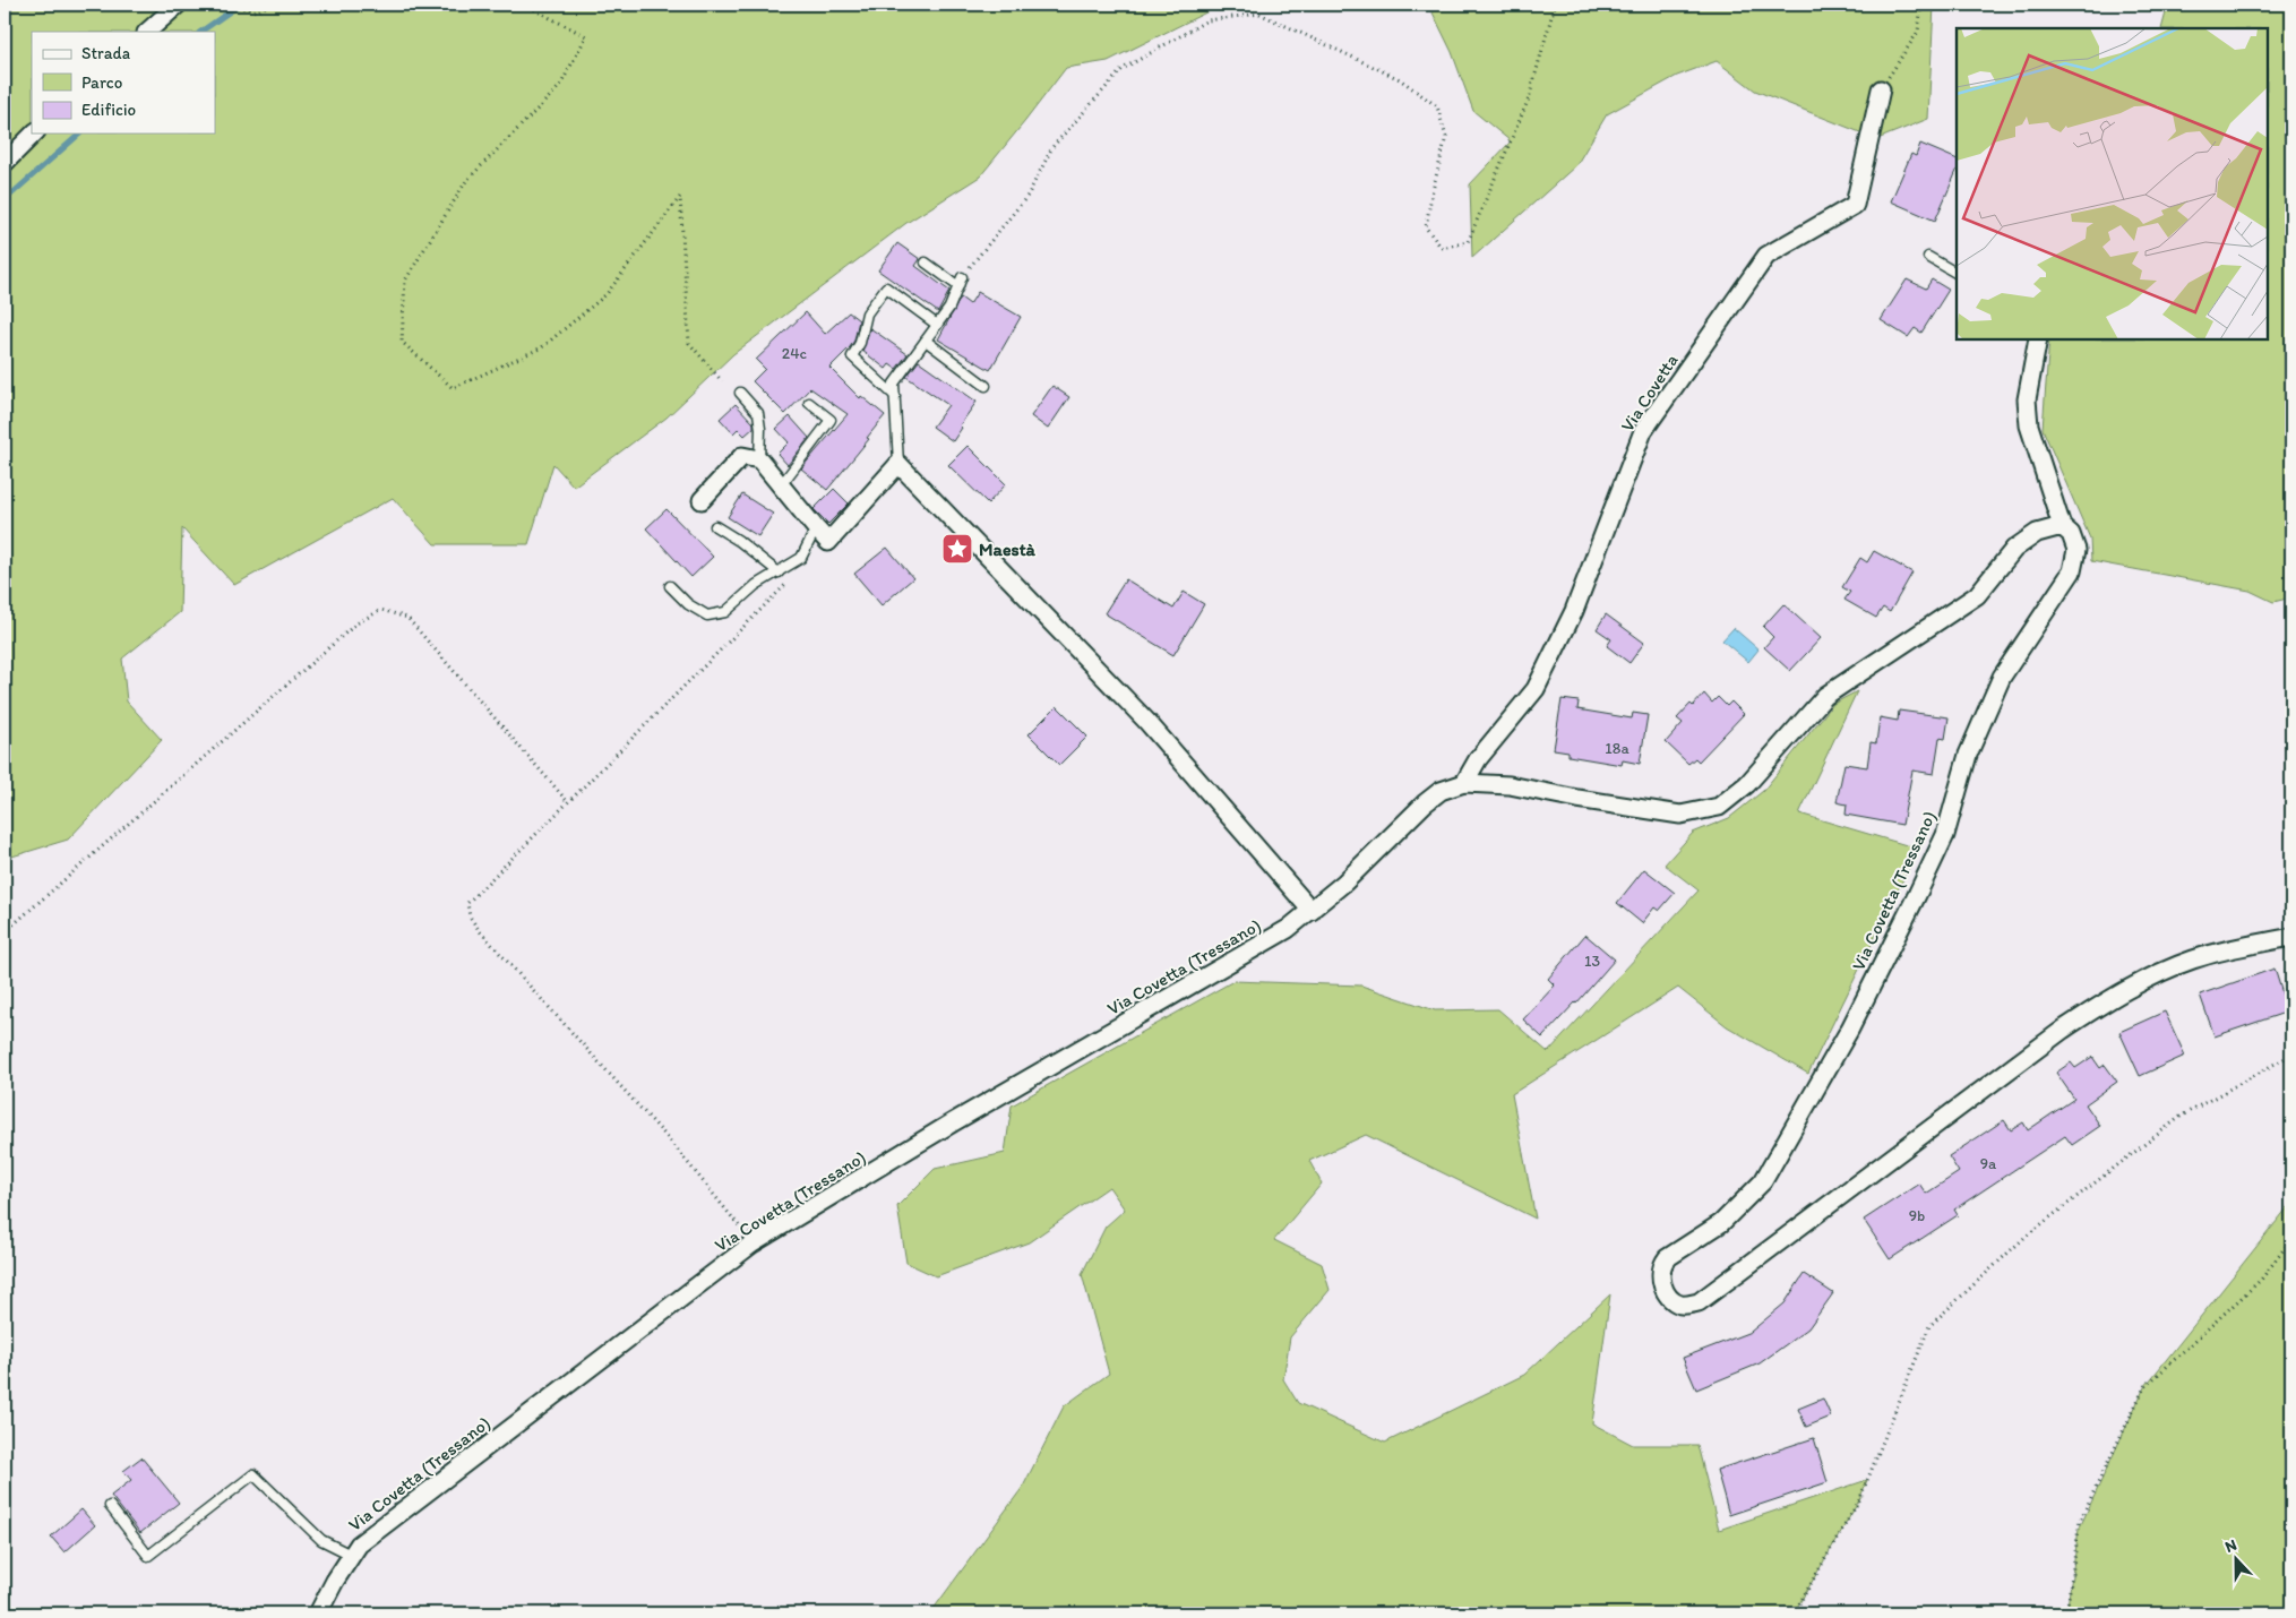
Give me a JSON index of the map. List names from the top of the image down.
{
  "streets": {
    "street": ["Via Covetta", "Via Covetta (Tressano)"]
  },
  "crossings": [
    ["Via Covetta", "Via Covetta (Tressano)"]
  ],
  "places": {
    "place": ["Maestà"]
  },
  "house_numbers": [
    "24c",
    "18a",
    "13",
    "9a",
    "9b"
  ],
  "legend": ["Strada", "Parco", "Edificio"],
  "north": "top"
}
